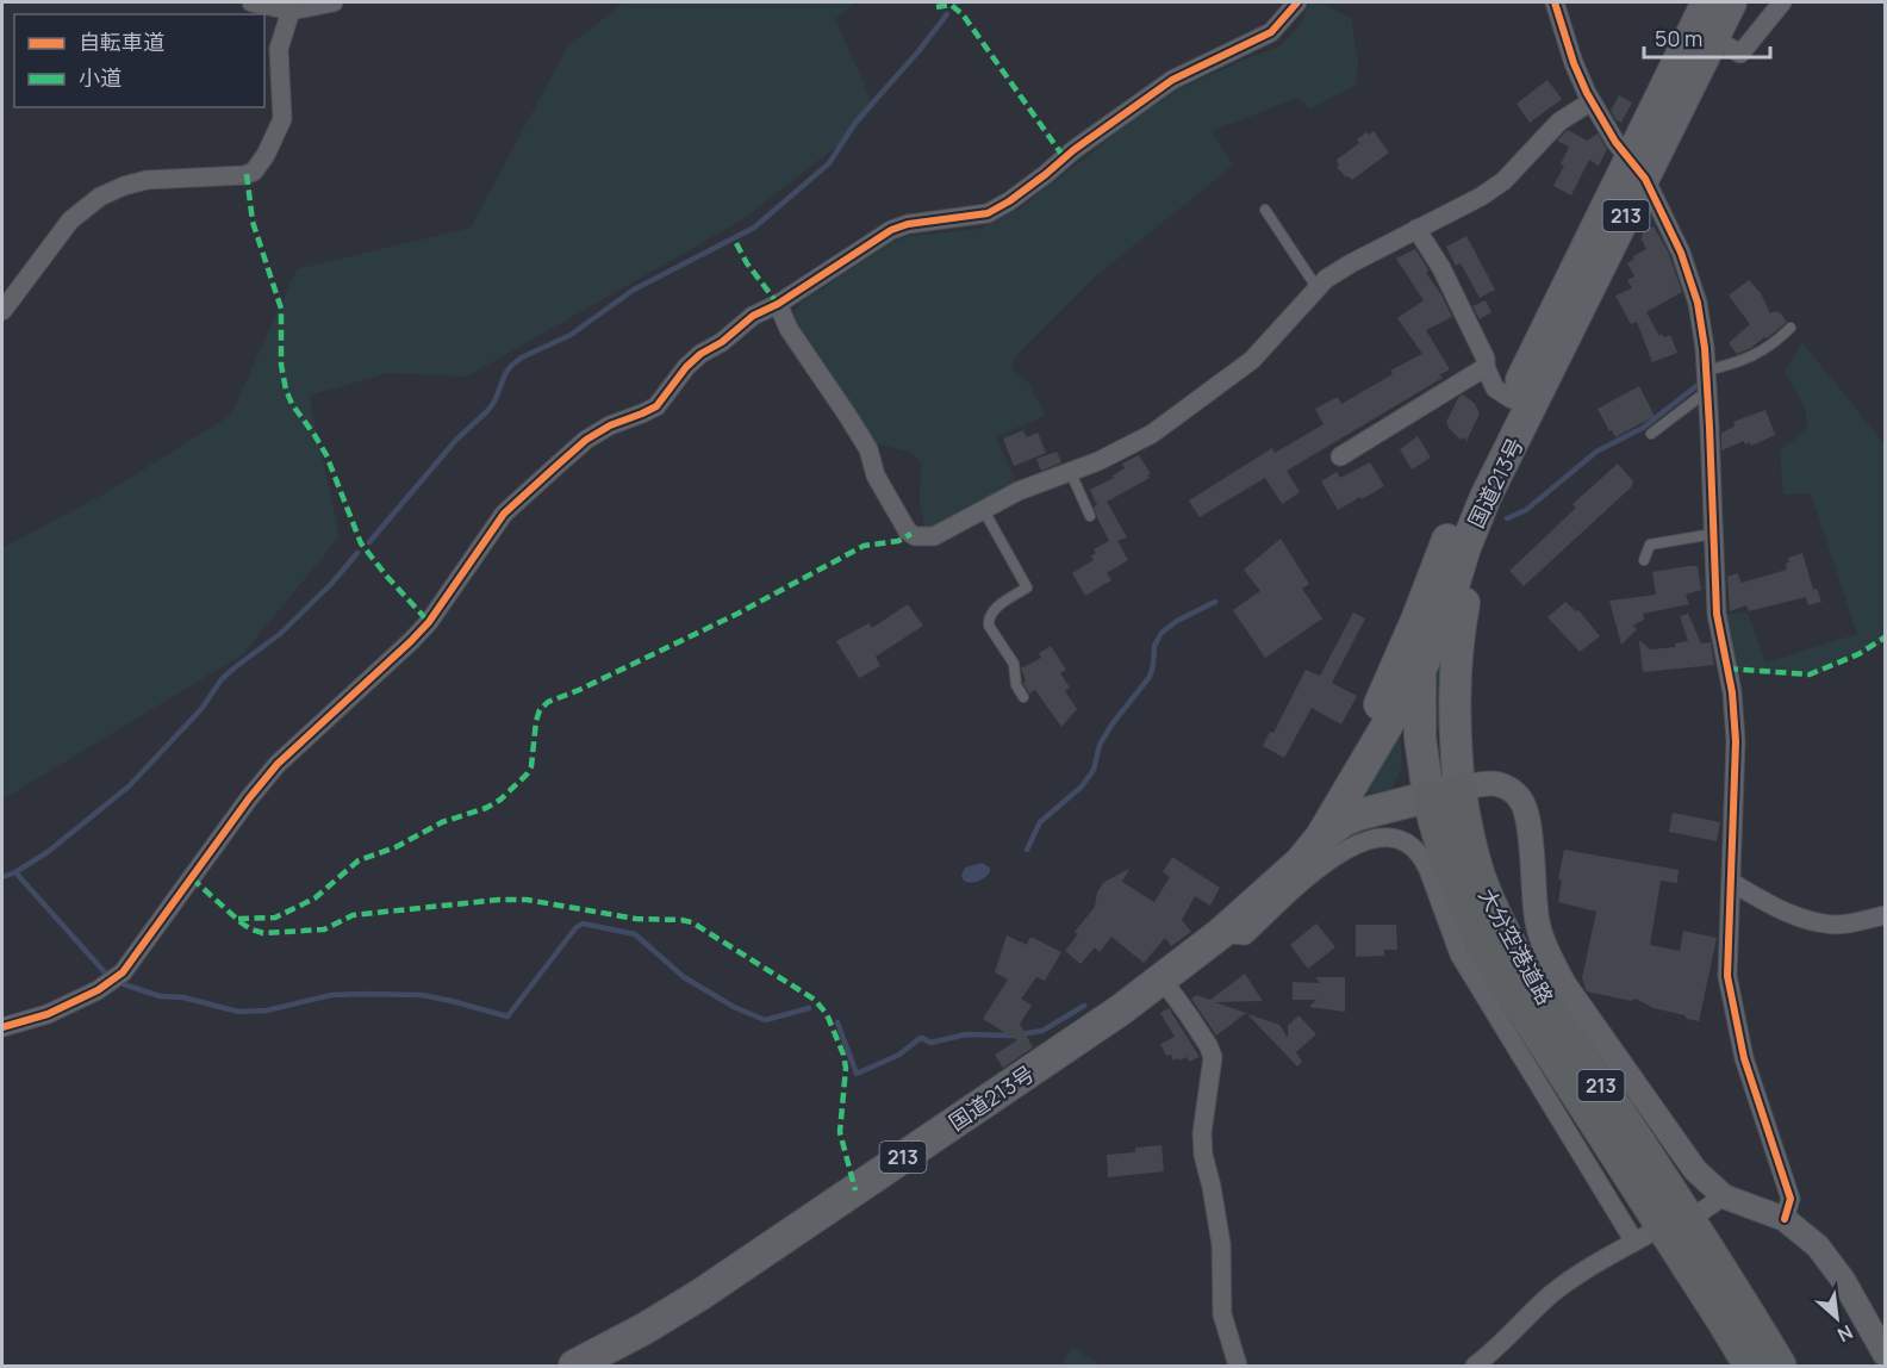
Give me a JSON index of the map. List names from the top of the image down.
{
  "streets": {
    "highway": ["213", "国道213号", "大分空港道路"]
  },
  "crossings": [
    ["国道213号", "大分空港道路"]
  ],
  "legend": ["自転車道", "小道"],
  "scale_bar": "50 m",
  "north": "bottom right"
}
